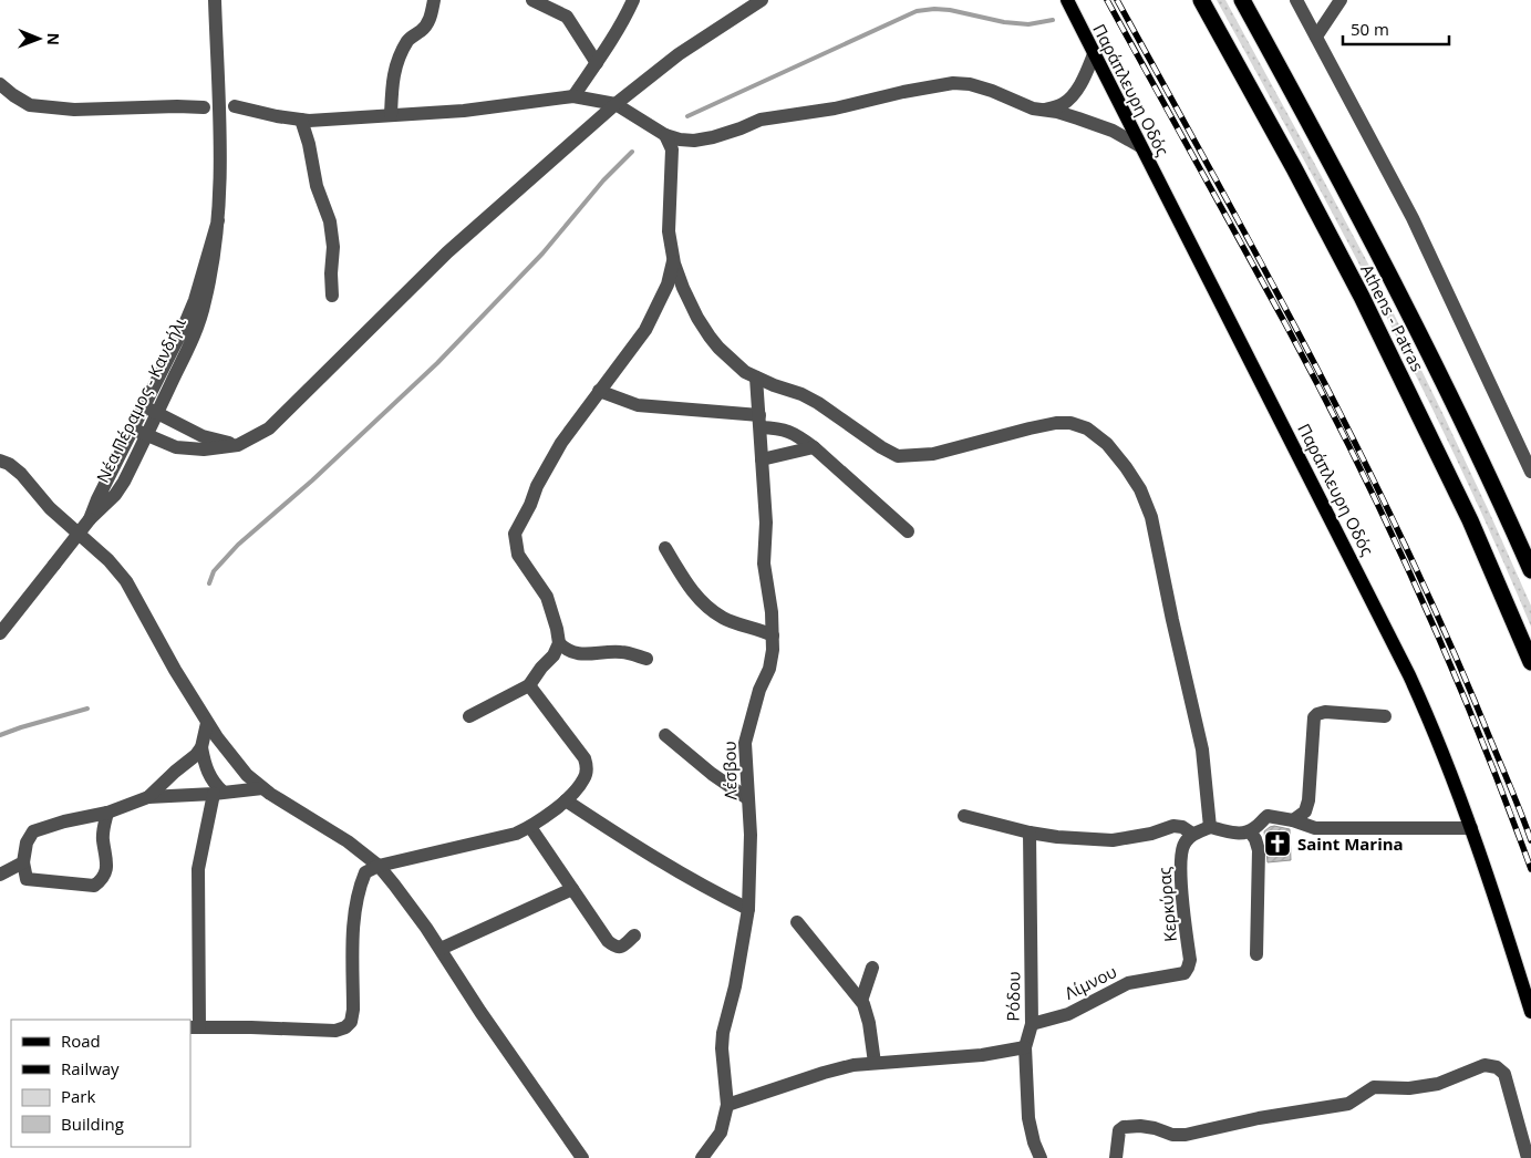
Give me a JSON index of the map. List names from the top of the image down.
{
  "streets": {
    "highway": ["Athens - Patras"],
    "main road": ["Παράπλευρη Οδός"],
    "street": [
      "Νέα Πέραμος - Κανδήλι",
      "Λέσβου",
      "Κερκύρας",
      "Λίμνου",
      "Ρόδου"
    ]
  },
  "crossings": [
    ["Κερκύρας", "Λίμνου"],
    ["Λίμνου", "Ρόδου"]
  ],
  "places": {
    "church": ["Saint Marina"]
  },
  "legend": [
    "Road",
    "Railway",
    "Park",
    "Building"
  ],
  "scale_bar": "50 m",
  "north": "right"
}
